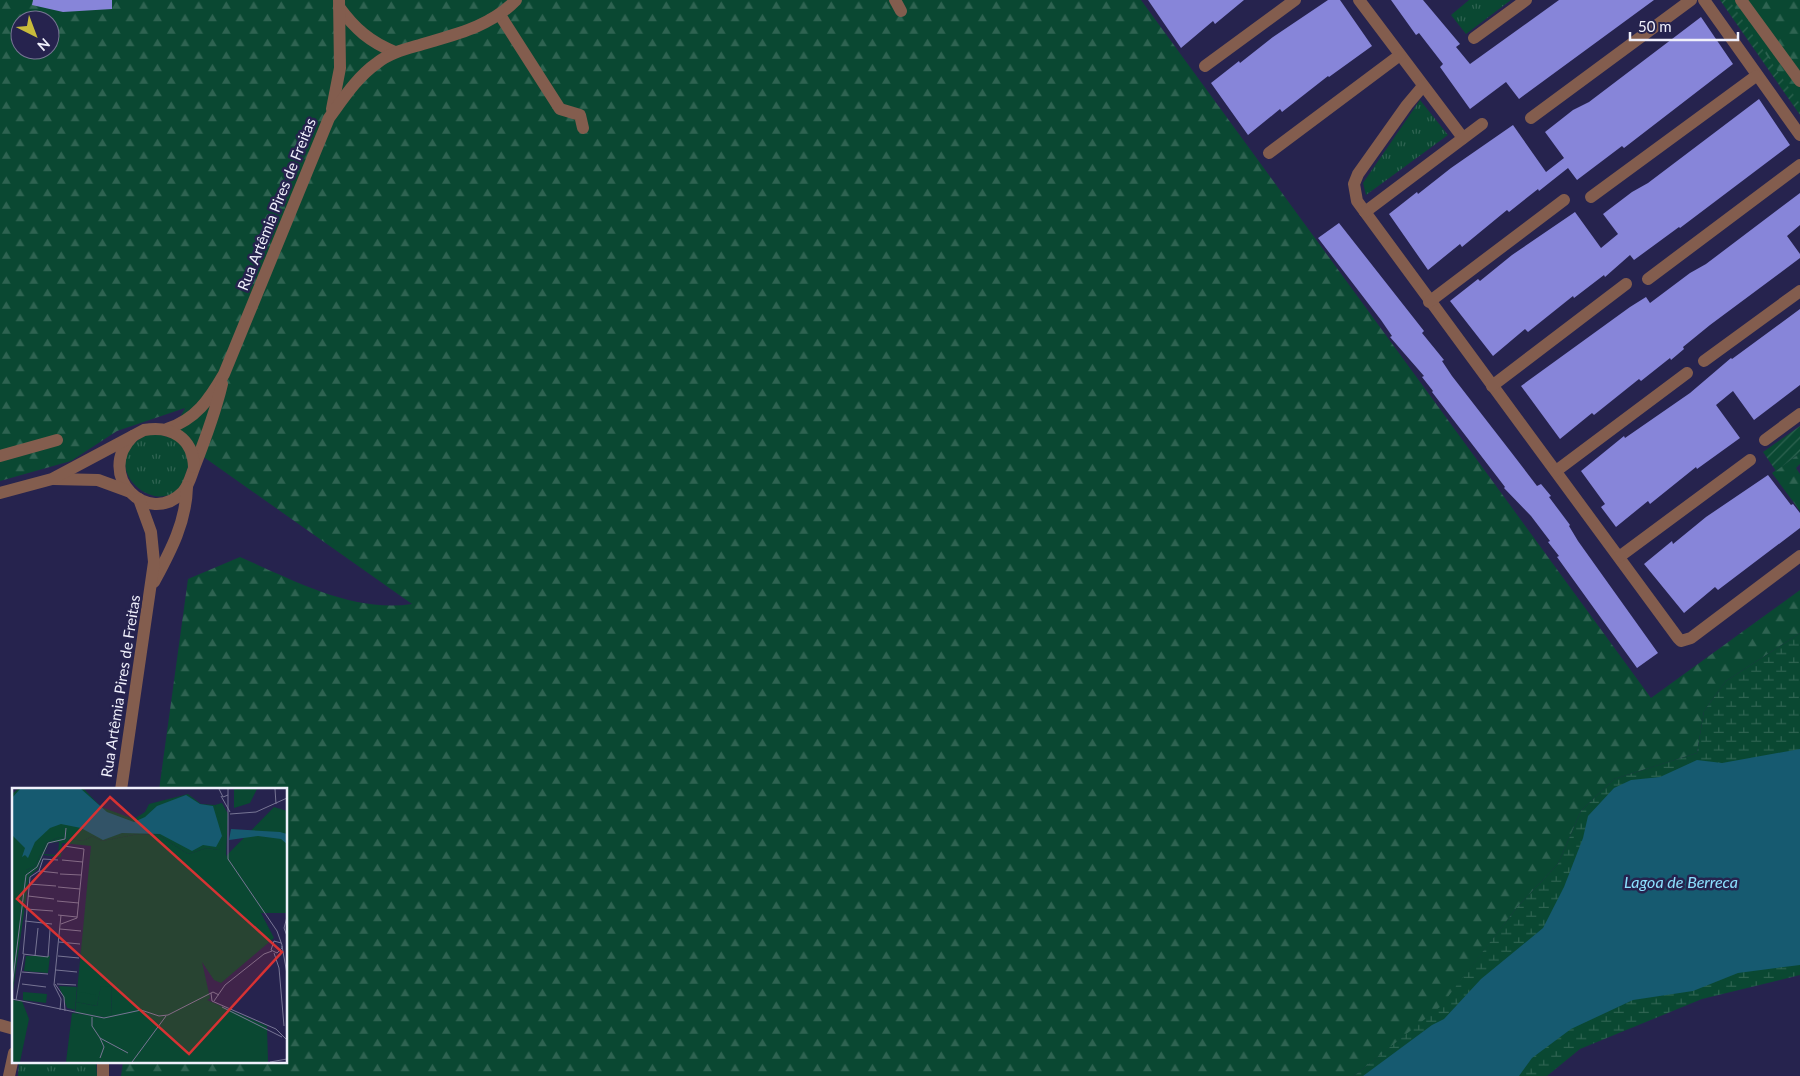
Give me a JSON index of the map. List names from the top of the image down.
{
  "streets": {
    "street": ["Rua Artêmia Pires de Freitas"]
  },
  "water": ["Lagoa de Berreca"],
  "scale_bar": "50 m",
  "north": "bottom right"
}
